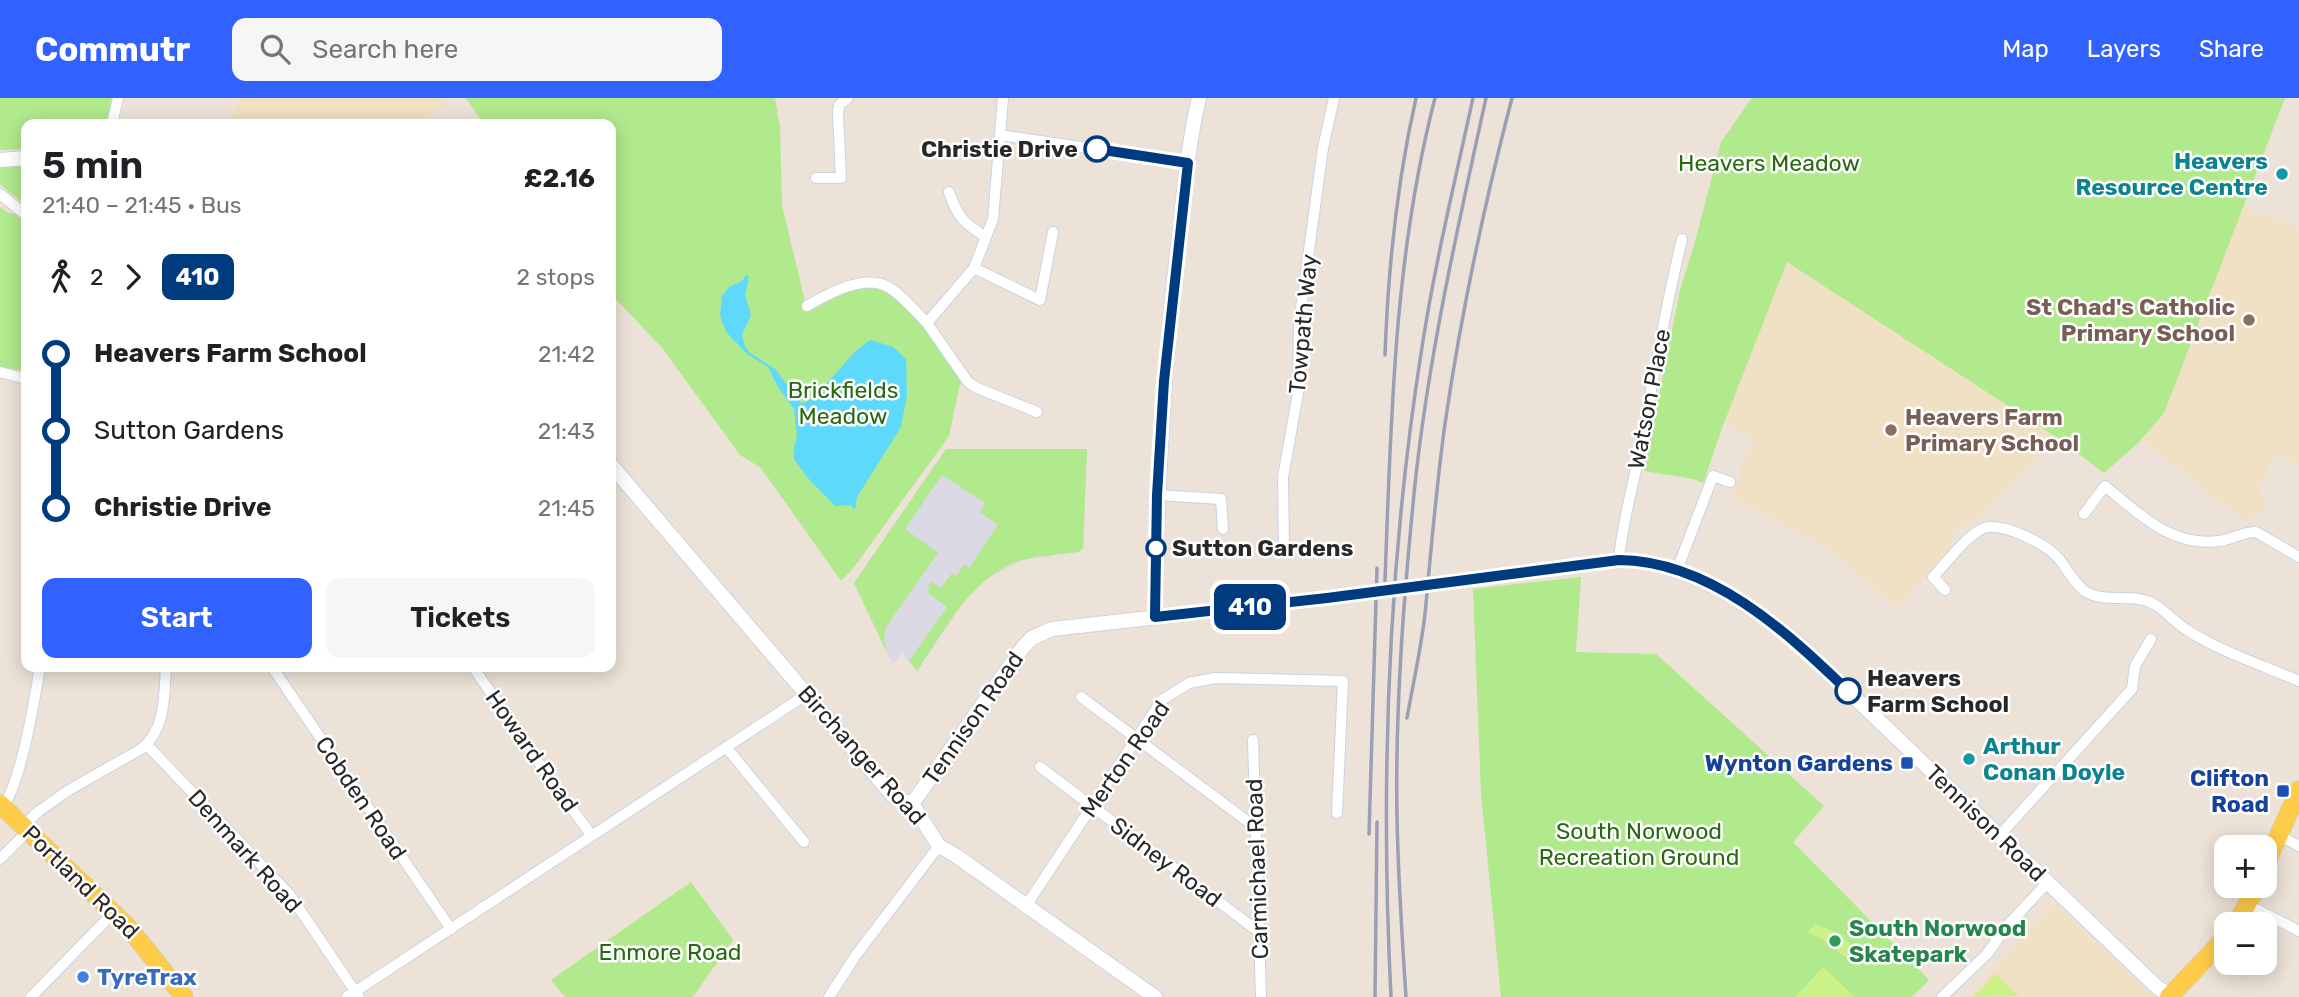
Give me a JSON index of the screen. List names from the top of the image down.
{
  "streets": {
    "main road": ["Portland Road"],
    "street": [
      "Towpath Way",
      "Watson Place",
      "Tennison Road",
      "Howard Road",
      "Birchanger Road",
      "Merton Road",
      "Cobden Road",
      "Denmark Road",
      "Sidney Road",
      "Carmichael Road"
    ]
  },
  "crossings": [
    ["Watson Place", "Tennison Road"],
    ["Tennison Road", "Birchanger Road"],
    ["Birchanger Road", "Merton Road"],
    ["Merton Road", "Sidney Road"],
    ["Sidney Road", "Carmichael Road"]
  ],
  "parks": [
    "Heavers Meadow",
    "Brickfields Meadow",
    "South Norwood Recreation Ground",
    "Enmore Road"
  ],
  "places": {
    "other": [
      "Christie Drive",
      "Heavers Resource Centre",
      "St Chad's Catholic Primary School",
      "Heavers Farm Primary School",
      "Sutton Gardens",
      "Heavers Farm School",
      "Arthur Conan Doyle",
      "South Norwood Skatepark",
      "TyreTrax"
    ],
    "transit": ["Wynton Gardens", "Clifton Road"]
  },
  "lines": ["bus line 410"],
  "page": {
    "header": "Commutr",
    "search": "Search here",
    "nav": ["Map", "Layers", "Share"],
    "on_map": "410",
    "heading": ["5 min", "21:40 – 21:45 · Bus", "£2.16"],
    "legs": ["2", "410", "2 stops"],
    "list": [
      {
        "name": "Heavers Farm School",
        "value": "21:42"
      },
      {
        "name": "Sutton Gardens",
        "value": "21:43"
      },
      {
        "name": "Christie Drive",
        "value": "21:45"
      }
    ],
    "buttons": ["Start", "Tickets"],
    "map_buttons": ["+", "−"]
  }
}
